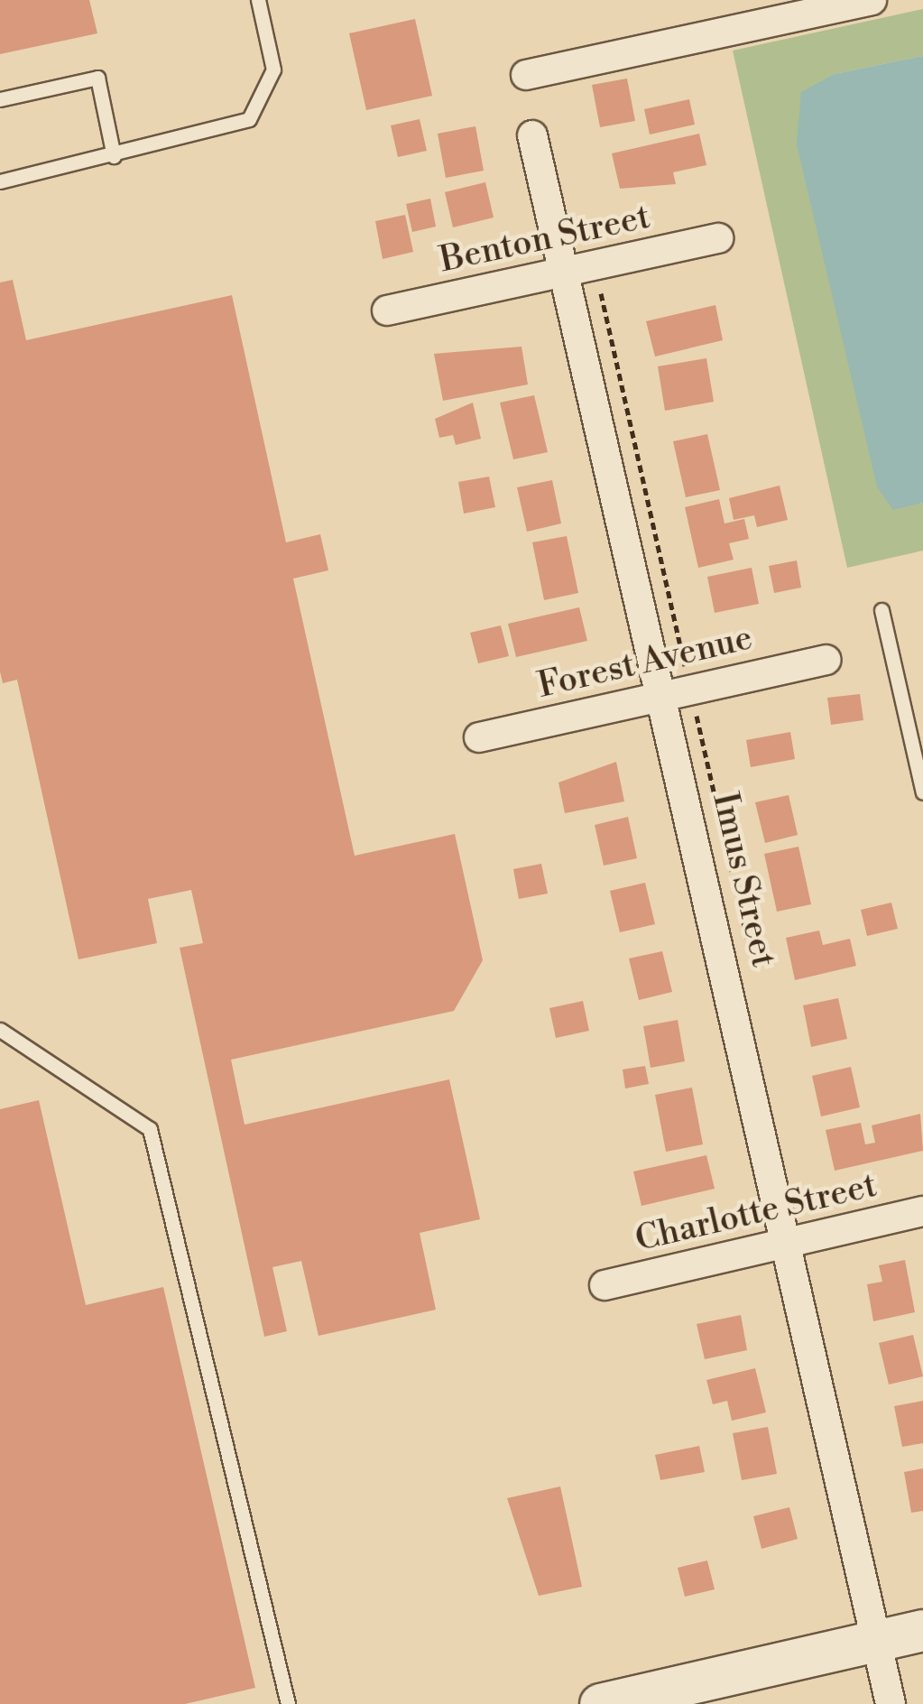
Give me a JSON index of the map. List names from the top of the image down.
{
  "streets": {
    "street": [
      "Benton Street",
      "Forest Avenue",
      "Imus Street",
      "Charlotte Street"
    ]
  },
  "crossings": [
    ["Benton Street", "Imus Street"],
    ["Forest Avenue", "Imus Street"],
    ["Imus Street", "Charlotte Street"]
  ]
}
